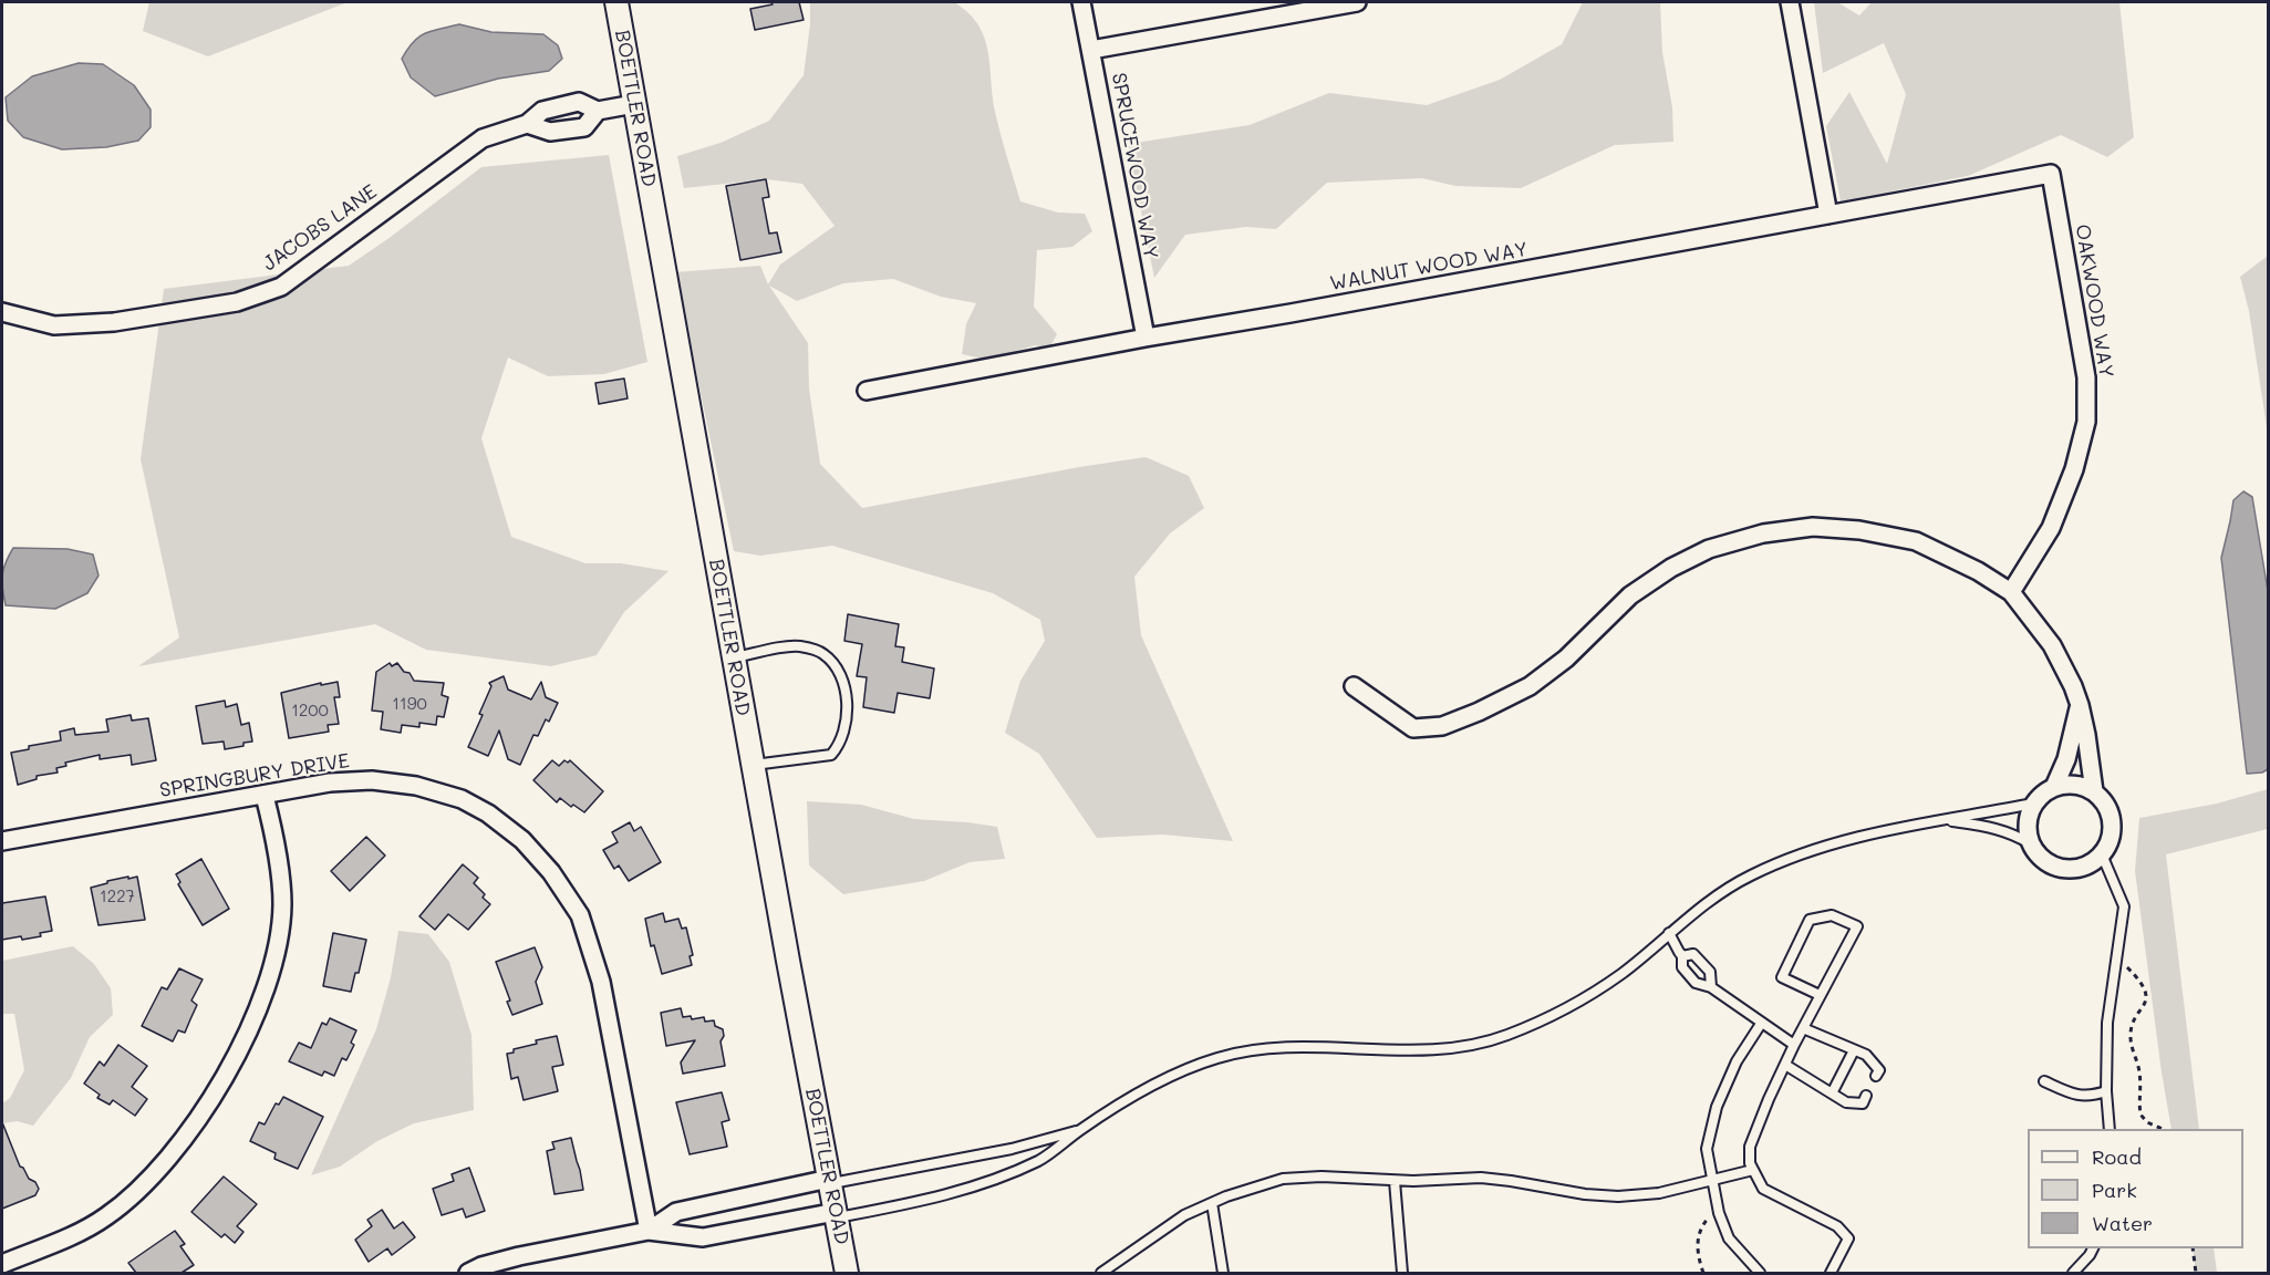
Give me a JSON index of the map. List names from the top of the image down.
{
  "streets": {
    "street": [
      "BOETTLER ROAD",
      "SPRUCEWOOD WAY",
      "JACOBS LANE",
      "WALNUT WOOD WAY",
      "OAKWOOD WAY",
      "SPRINGBURY DRIVE"
    ]
  },
  "crossings": [
    ["BOETTLER ROAD", "JACOBS LANE"],
    ["SPRUCEWOOD WAY", "WALNUT WOOD WAY"],
    ["WALNUT WOOD WAY", "OAKWOOD WAY"]
  ],
  "house_numbers": ["1190", "1200", "1227"],
  "legend": ["Road", "Park", "Water"]
}
